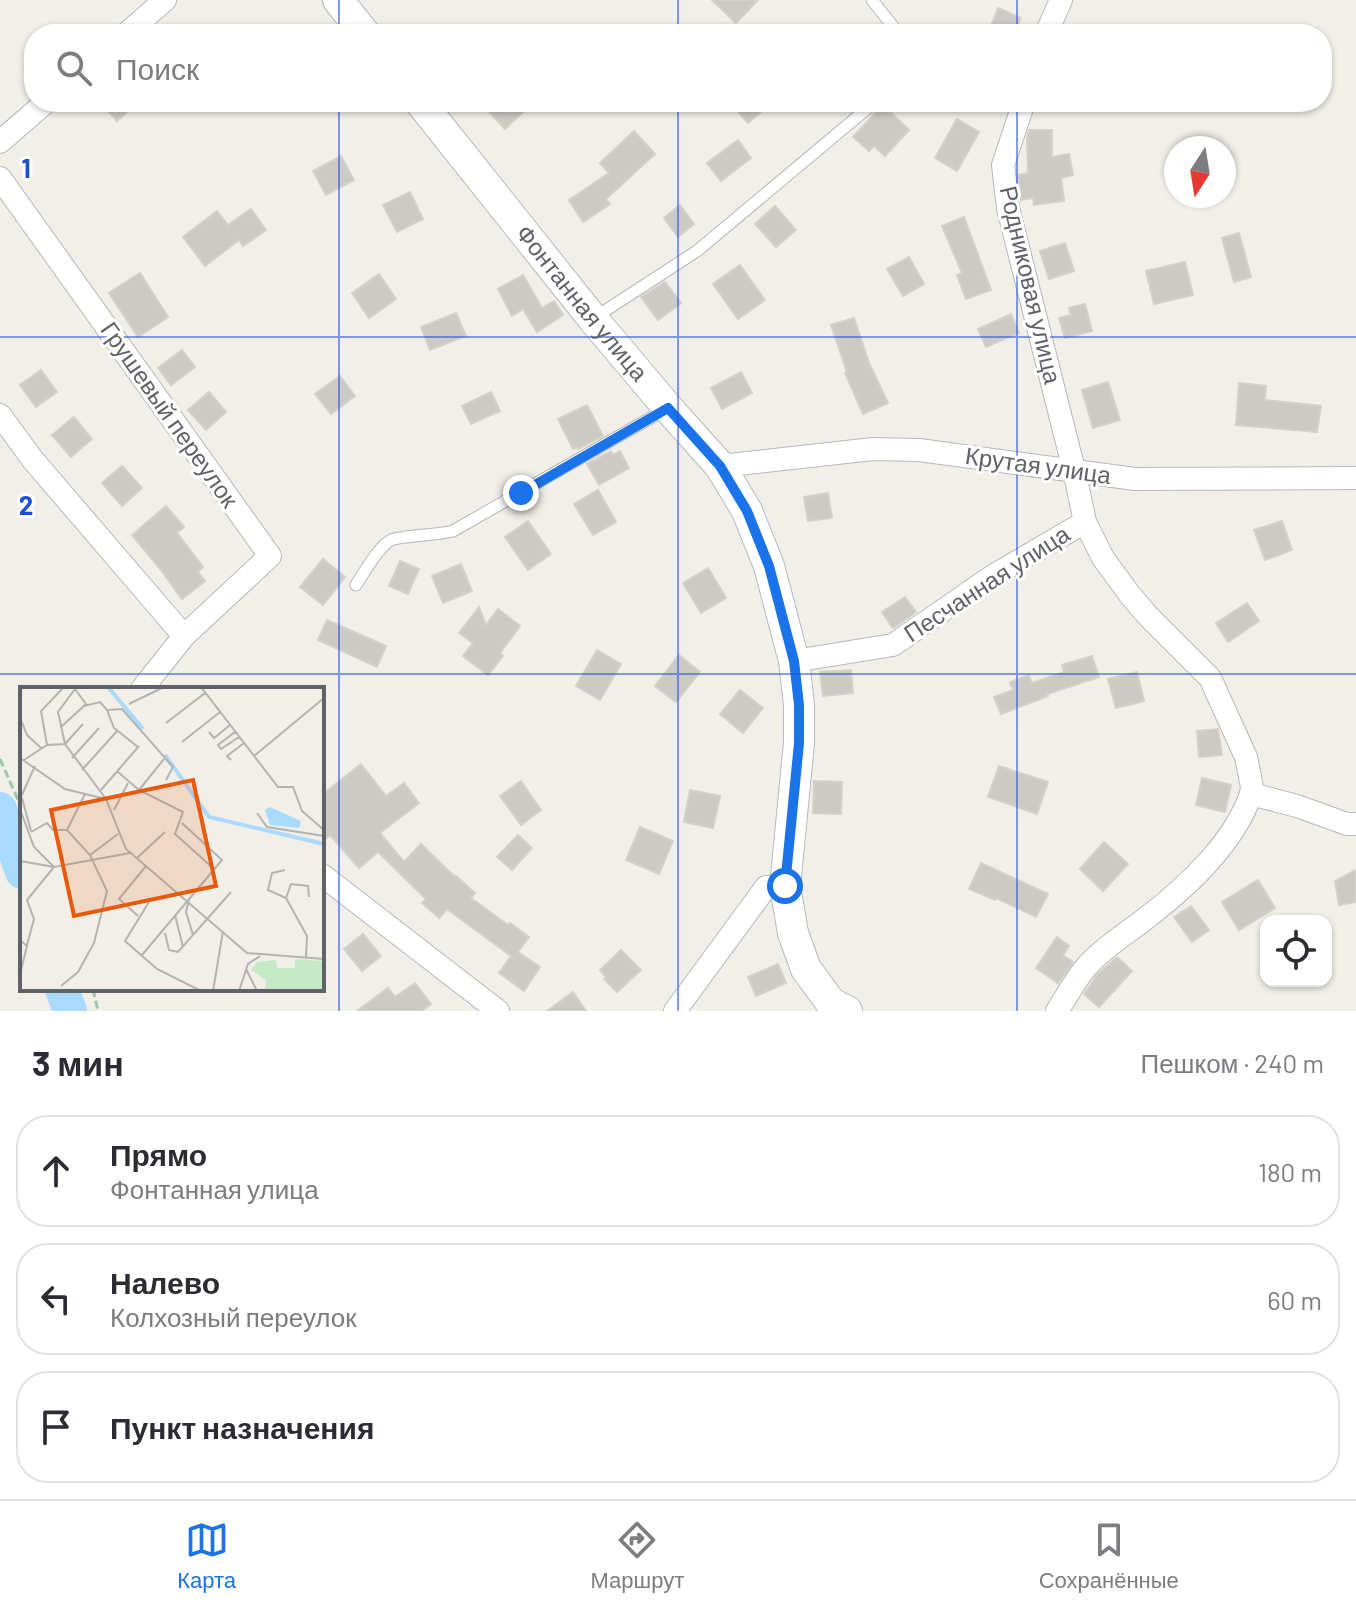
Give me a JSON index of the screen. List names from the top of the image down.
{
  "streets": {
    "main road": ["Фонтанная улица"],
    "street": [
      "Родниковая улица",
      "Грушевый переулок",
      "Крутая улица",
      "Песчанная улица"
    ]
  },
  "crossings": [
    ["Родниковая улица", "Крутая улица"],
    ["Родниковая улица", "Песчанная улица"],
    ["Фонтанная улица", "Крутая улица"],
    ["Фонтанная улица", "Песчанная улица"],
    ["Крутая улица", "Песчанная улица"]
  ],
  "north": "bottom",
  "page": {
    "search": "Поиск",
    "heading": ["3 мин", "Пешком · 240 m"],
    "list": [
      ["Прямо", "Фонтанная улица", "180 m"],
      ["Налево", "Колхозный переулок", "60 m"],
      "Пункт назначения"
    ],
    "nav": ["Карта", "Маршрут", "Сохранённые"]
  },
  "grid": {
    "rows": ["1", "2"]
  }
}
